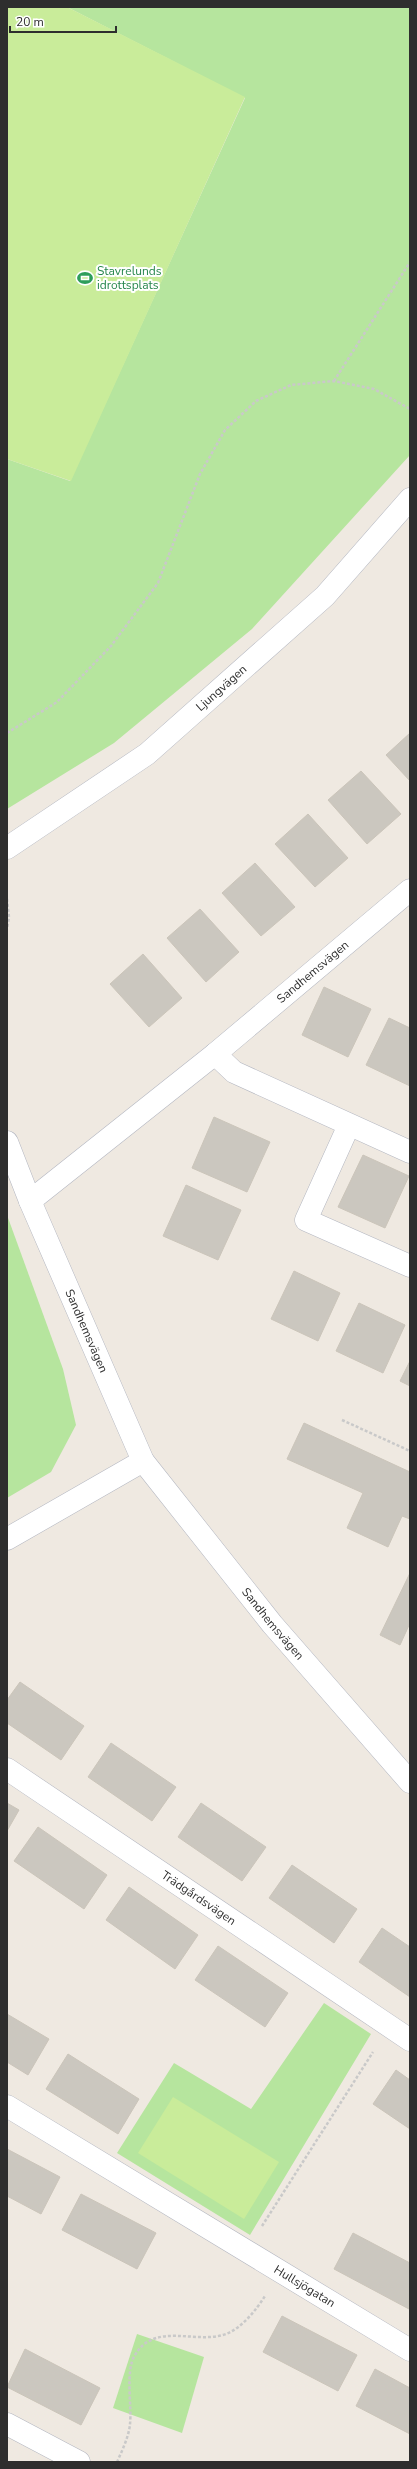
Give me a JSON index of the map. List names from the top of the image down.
{
  "streets": {
    "street": [
      "Ljungvägen",
      "Sandhemsvägen",
      "Trädgårdsvägen",
      "Hullsjögatan"
    ]
  },
  "places": {
    "sports": ["Stavrelunds idrottsplats"]
  },
  "scale_bar": "20 m"
}
